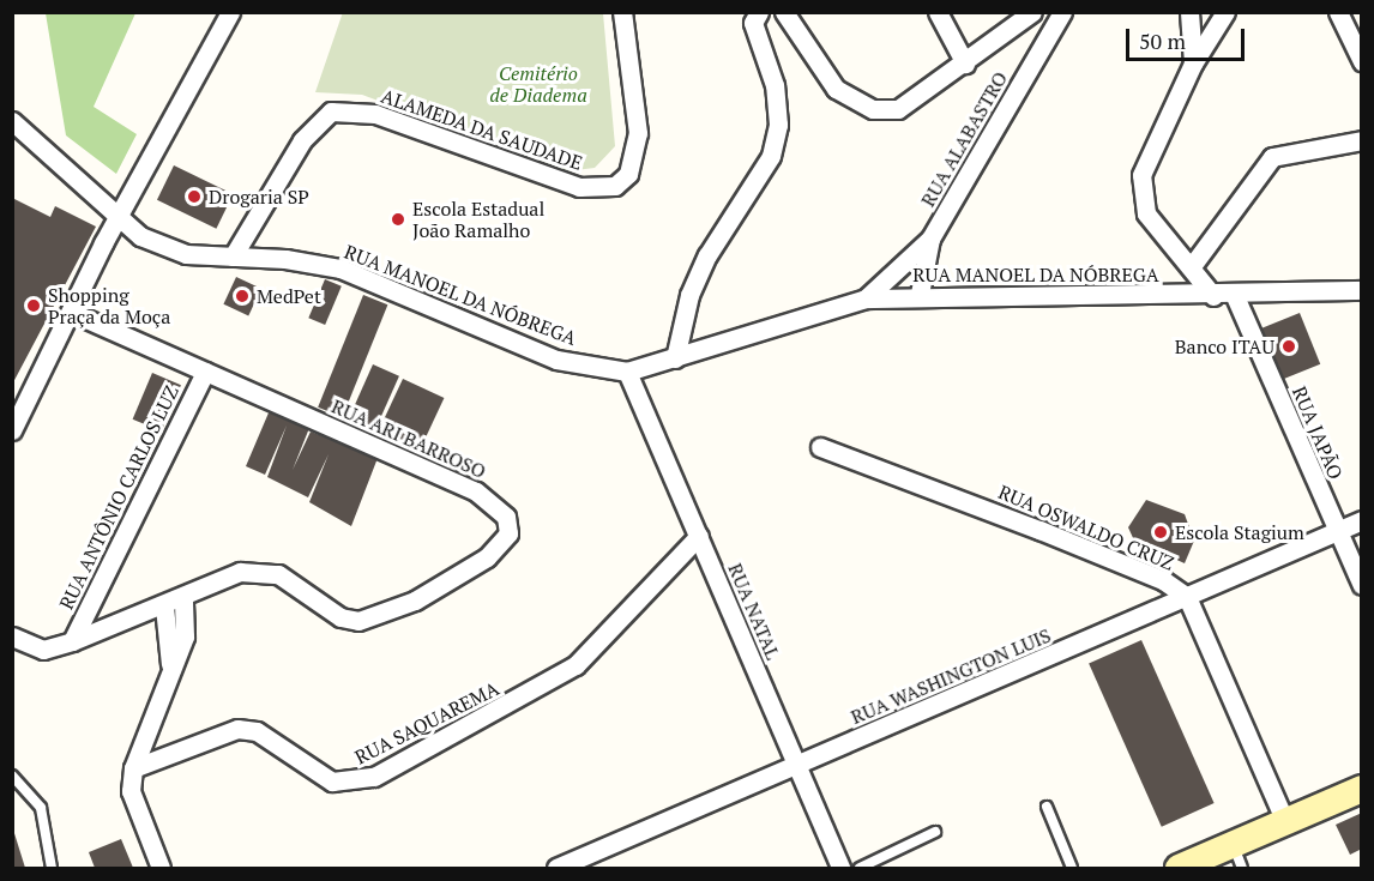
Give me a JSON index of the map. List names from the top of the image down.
{
  "streets": {
    "street": [
      "ALAMEDA DA SAUDADE",
      "RUA ALABASTRO",
      "RUA MANOEL DA NÓBREGA",
      "RUA JAPÃO",
      "RUA ARI BARROSO",
      "RUA ANTÔNIO CARLOS LUZ",
      "RUA OSWALDO CRUZ",
      "RUA NATAL",
      "RUA WASHINGTON LUIS",
      "RUA SAQUAREMA"
    ]
  },
  "crossings": [
    ["ALAMEDA DA SAUDADE", "RUA MANOEL DA NÓBREGA"],
    ["RUA ALABASTRO", "RUA MANOEL DA NÓBREGA"],
    ["RUA MANOEL DA NÓBREGA", "RUA JAPÃO"],
    ["RUA MANOEL DA NÓBREGA", "RUA NATAL"],
    ["RUA JAPÃO", "RUA WASHINGTON LUIS"],
    ["RUA ARI BARROSO", "RUA ANTÔNIO CARLOS LUZ"],
    ["RUA OSWALDO CRUZ", "RUA WASHINGTON LUIS"],
    ["RUA NATAL", "RUA WASHINGTON LUIS"],
    ["RUA NATAL", "RUA SAQUAREMA"]
  ],
  "parks": ["Cemitério de Diadema"],
  "places": [
    "Drogaria SP",
    "Escola Estadual João Ramalho",
    "MedPet",
    "Shopping Praça da Moça",
    "Banco ITAU",
    "Escola Stagium"
  ],
  "scale_bar": "50 m"
}
